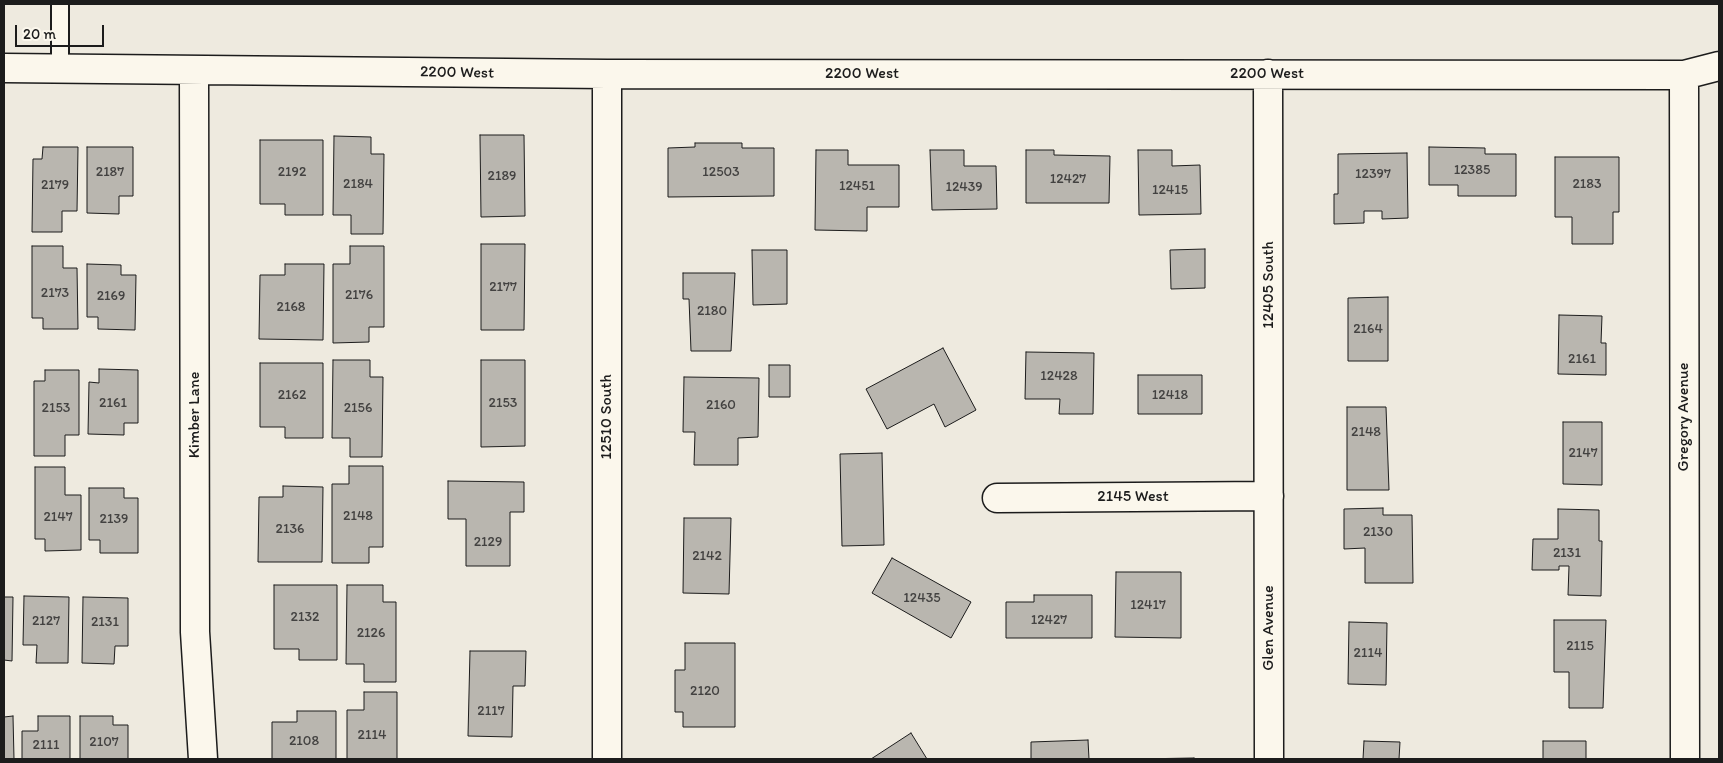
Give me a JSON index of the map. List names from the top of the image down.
{
  "streets": {
    "street": [
      "2200 West",
      "12405 South",
      "Kimber Lane",
      "12510 South",
      "Gregory Avenue",
      "2145 West",
      "Glen Avenue"
    ]
  },
  "crossings": [
    ["2200 West", "12405 South"],
    ["2200 West", "Kimber Lane"],
    ["2200 West", "12510 South"],
    ["2200 West", "Gregory Avenue"],
    ["12405 South", "2145 West"],
    ["12405 South", "Glen Avenue"],
    ["2145 West", "Glen Avenue"]
  ],
  "house_numbers": [
    "12385",
    "2187",
    "2192",
    "12503",
    "12397",
    "2189",
    "12427",
    "2184",
    "2183",
    "2179",
    "12451",
    "12439",
    "12415",
    "2177",
    "2173",
    "2176",
    "2169",
    "2168",
    "2180",
    "2164",
    "2161",
    "12428",
    "2162",
    "12418",
    "2161",
    "2153",
    "2160",
    "2153",
    "2156",
    "2148",
    "2147",
    "2148",
    "2147",
    "2139",
    "2136",
    "2130",
    "2129",
    "2131",
    "2142",
    "12435",
    "12417",
    "2132",
    "12427",
    "2127",
    "2131",
    "2126",
    "2115",
    "2114",
    "2120",
    "2117",
    "2114",
    "2108",
    "2107",
    "2111"
  ],
  "scale_bar": "20 m"
}
